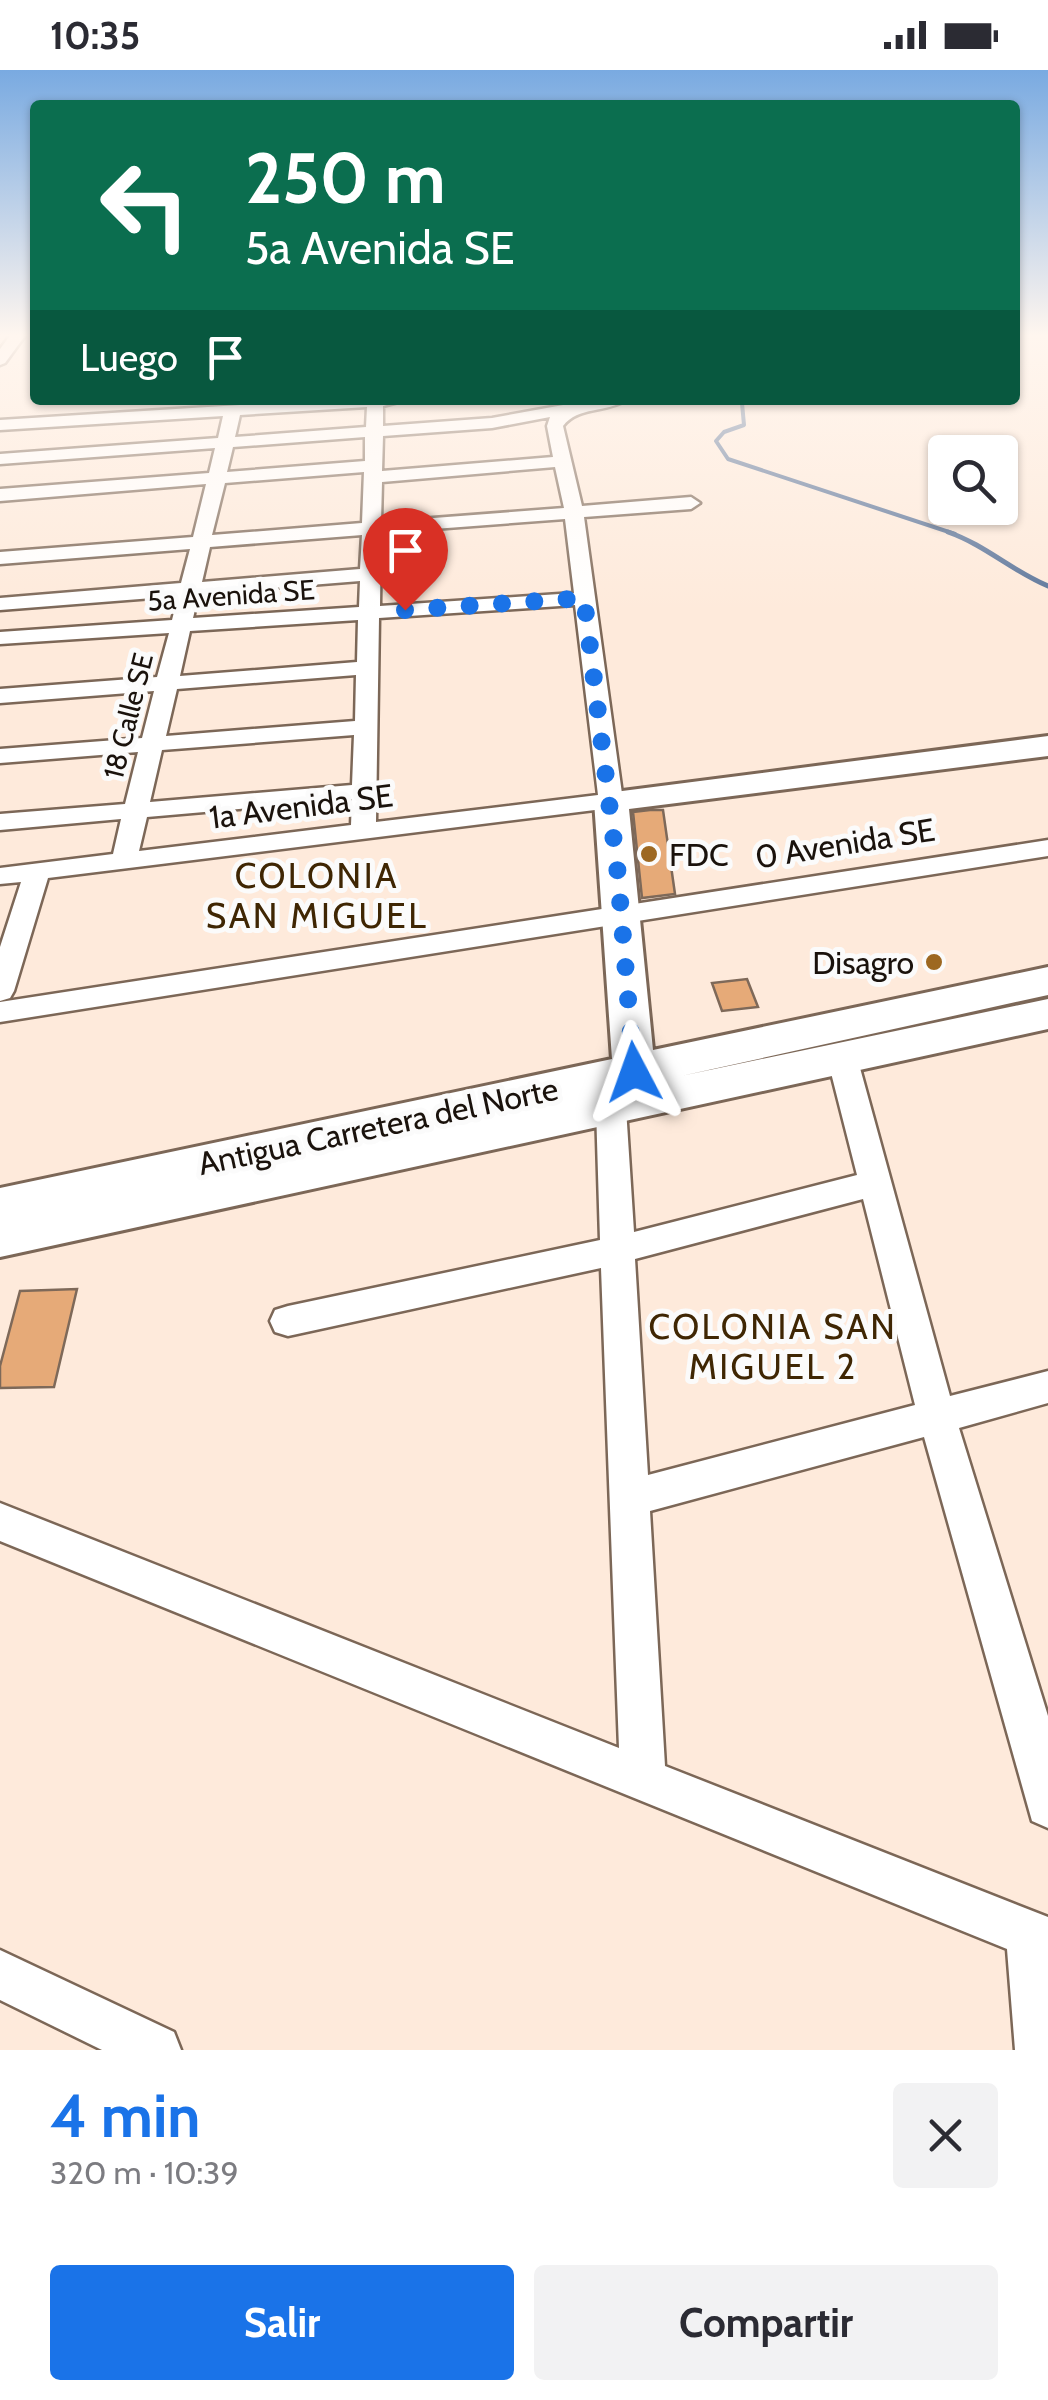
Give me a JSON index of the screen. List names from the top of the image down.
{
  "streets": {
    "main road": ["Antigua Carretera del Norte"],
    "street": [
      "5a Avenida SE",
      "18 Calle SE",
      "1a Avenida SE",
      "0 Avenida SE"
    ]
  },
  "crossings": [
    ["5a Avenida SE", "18 Calle SE"],
    ["18 Calle SE", "1a Avenida SE"]
  ],
  "districts": ["COLONIA SAN MIGUEL", "COLONIA SAN MIGUEL 2"],
  "places": ["FDC", "Disagro"],
  "page": {
    "status": "10:35",
    "turn": ["250 m", "5a Avenida SE"],
    "then": "Luego",
    "heading": ["4 min", "320 m · 10:39"],
    "buttons": ["Salir", "Compartir"]
  }
}
